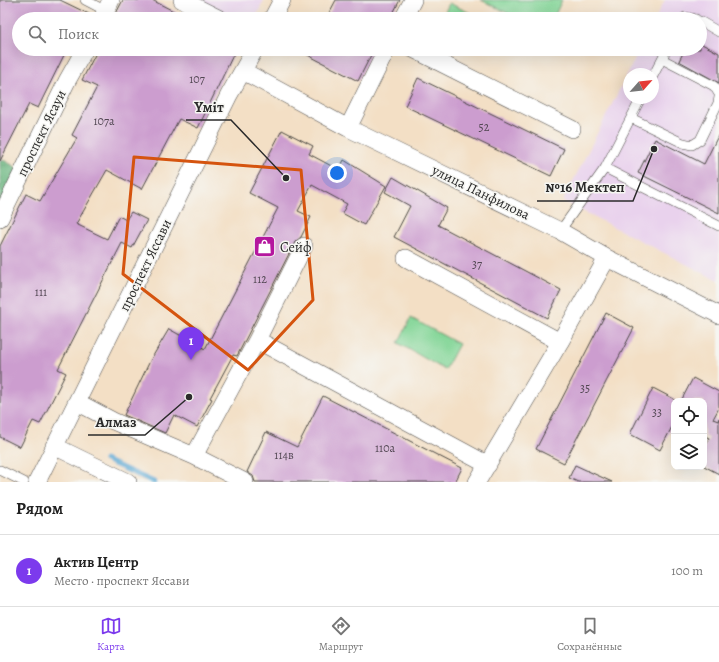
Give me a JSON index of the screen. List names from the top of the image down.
{
  "streets": {
    "street": ["проспект Ясауи", "улица Панфилова", "проспект Яссави"]
  },
  "crossings": [
    ["улица Панфилова", "проспект Яссави"]
  ],
  "places": {
    "other": ["№16 Мектеп", "Үміт", "Алмаз"],
    "shop": ["Сейф"]
  },
  "house_numbers": [
    "107",
    "107а",
    "52",
    "37",
    "112",
    "111",
    "35",
    "33",
    "110а",
    "114в"
  ],
  "north": "top right",
  "page": {
    "search": "Поиск",
    "pins": "1",
    "heading": "Рядом",
    "list": [
      {
        "mark": "1",
        "name": "Актив Центр",
        "note": "Место · проспект Яссави",
        "value": "100 m"
      }
    ],
    "nav": ["Карта", "Маршрут", "Сохранённые"]
  }
}
